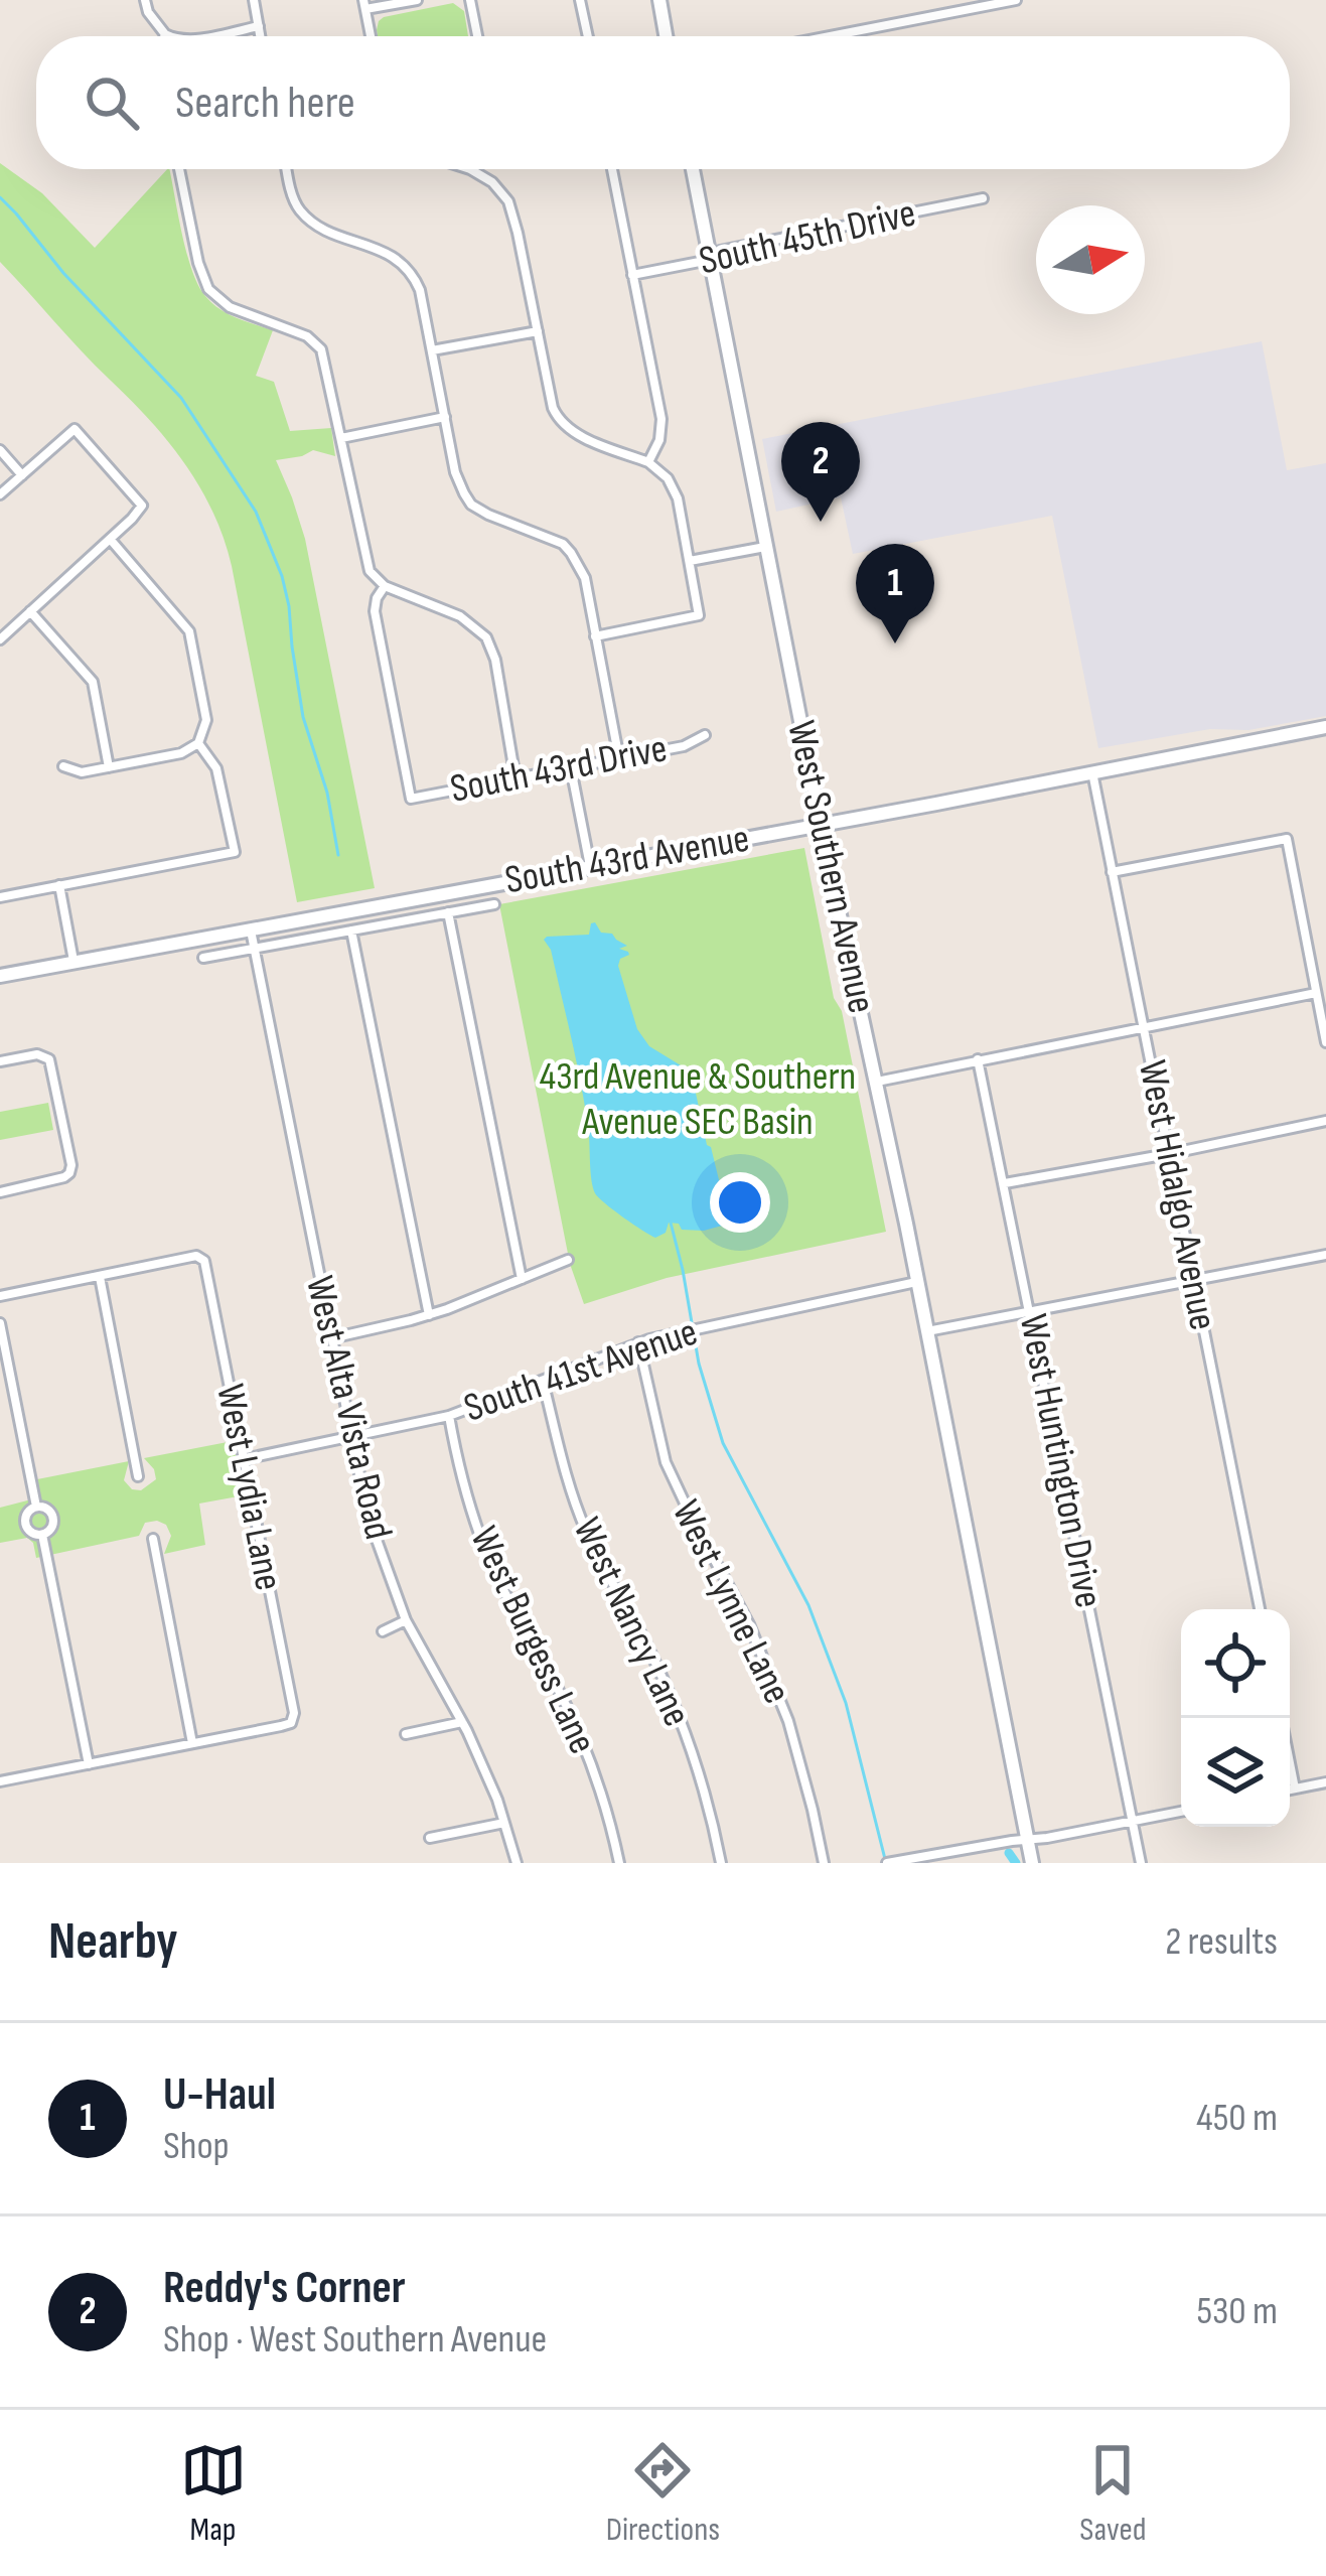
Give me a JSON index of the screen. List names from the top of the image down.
{
  "streets": {
    "main road": ["South 43rd Avenue", "West Southern Avenue"],
    "street": [
      "South 45th Drive",
      "South 43rd Drive",
      "West Hidalgo Avenue",
      "South 41st Avenue",
      "West Alta Vista Road",
      "West Huntington Drive",
      "West Lydia Lane",
      "West Lynne Lane",
      "West Nancy Lane",
      "West Burgess Lane"
    ]
  },
  "crossings": [
    ["South 45th Drive", "West Southern Avenue"],
    ["South 43rd Avenue", "West Southern Avenue"],
    ["South 43rd Avenue", "West Hidalgo Avenue"],
    ["South 43rd Avenue", "West Alta Vista Road"],
    ["West Southern Avenue", "South 41st Avenue"],
    ["South 41st Avenue", "West Alta Vista Road"],
    ["South 41st Avenue", "West Lydia Lane"],
    ["South 41st Avenue", "West Lynne Lane"],
    ["South 41st Avenue", "West Nancy Lane"],
    ["South 41st Avenue", "West Burgess Lane"]
  ],
  "parks": ["43rd Avenue & Southern Avenue SEC Basin"],
  "north": "right",
  "page": {
    "search": "Search here",
    "pins": ["2", "1"],
    "heading": ["Nearby", "2 results"],
    "list": [
      {
        "mark": "1",
        "name": "U-Haul",
        "note": "Shop",
        "value": "450 m"
      },
      {
        "mark": "2",
        "name": "Reddy's Corner",
        "note": "Shop · West Southern Avenue",
        "value": "530 m"
      }
    ],
    "nav": ["Map", "Directions", "Saved"]
  }
}
